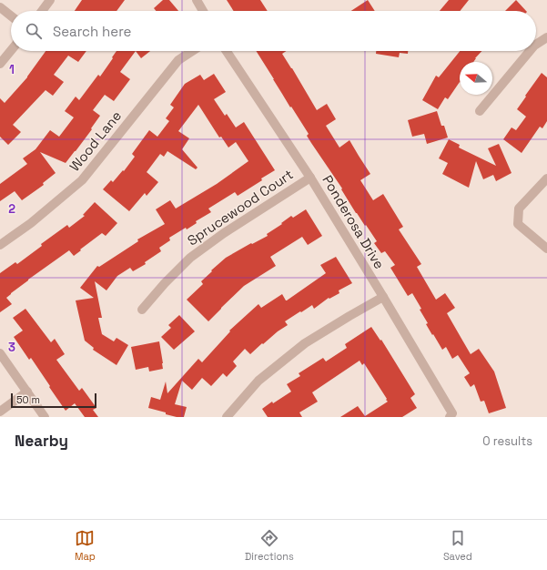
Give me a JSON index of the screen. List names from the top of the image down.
{
  "streets": {
    "street": ["Wood Lane", "Sprucewood Court", "Ponderosa Drive"]
  },
  "crossings": [
    ["Sprucewood Court", "Ponderosa Drive"]
  ],
  "scale_bar": "50 m",
  "north": "left",
  "page": {
    "search": "Search here",
    "scale": "50 m",
    "heading": ["Nearby", "0 results"],
    "nav": ["Map", "Directions", "Saved"]
  },
  "grid": {
    "rows": ["1", "2", "3"]
  }
}
